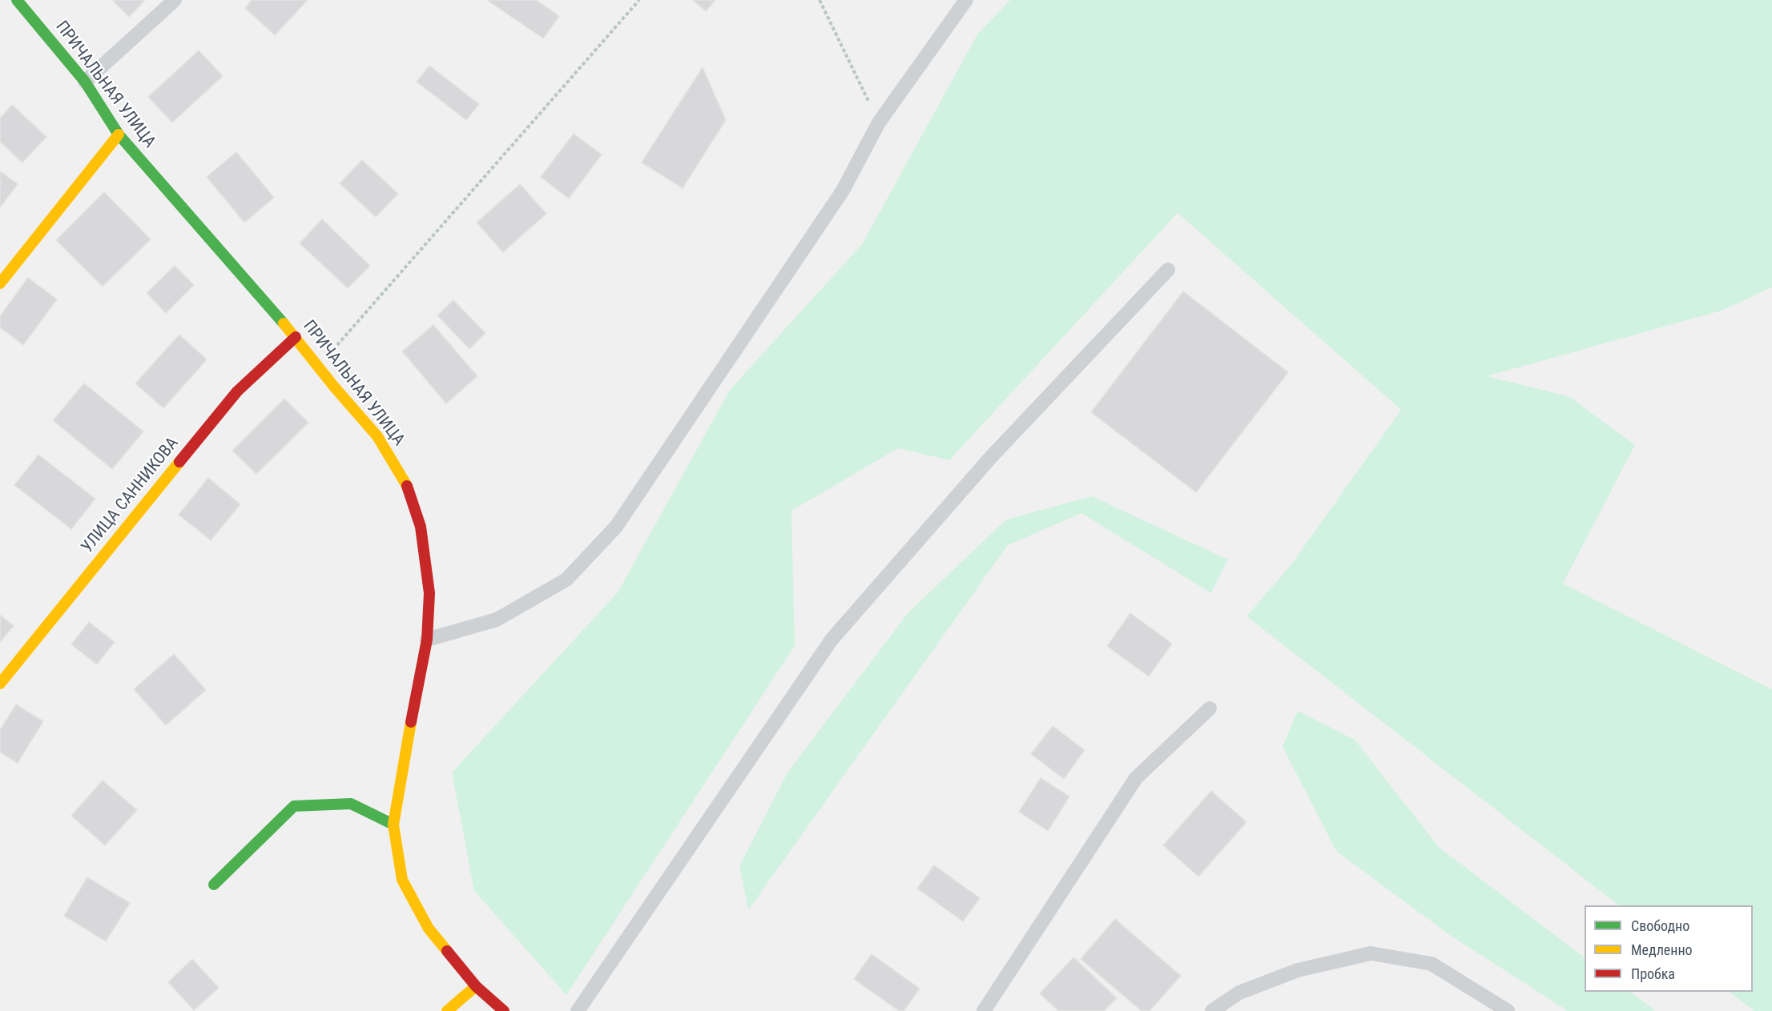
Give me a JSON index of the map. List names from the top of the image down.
{
  "streets": {
    "street": ["ПРИЧАЛЬНАЯ УЛИЦА", "УЛИЦА САННИКОВА"]
  },
  "crossings": [
    ["ПРИЧАЛЬНАЯ УЛИЦА", "УЛИЦА САННИКОВА"]
  ],
  "legend": ["Свободно", "Медленно", "Пробка"]
}
